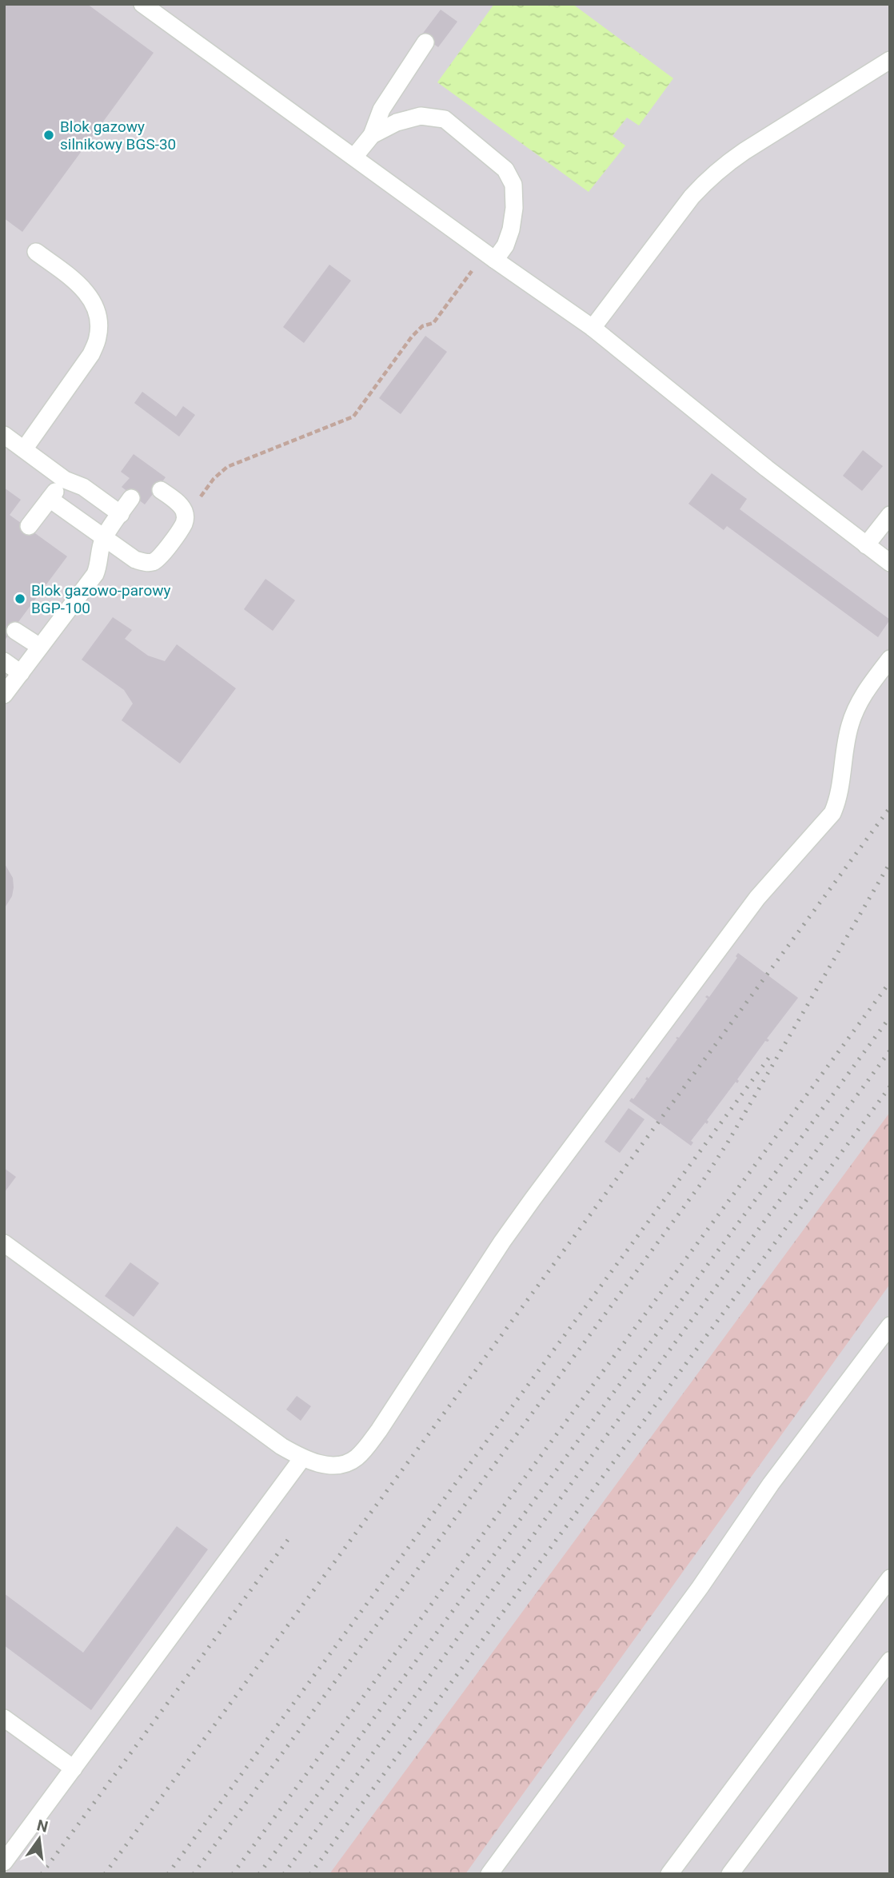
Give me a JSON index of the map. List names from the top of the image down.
{
  "places": ["Blok gazowy silnikowy BGS-30", "Blok gazowo-parowy BGP-100"],
  "north": "top"
}
